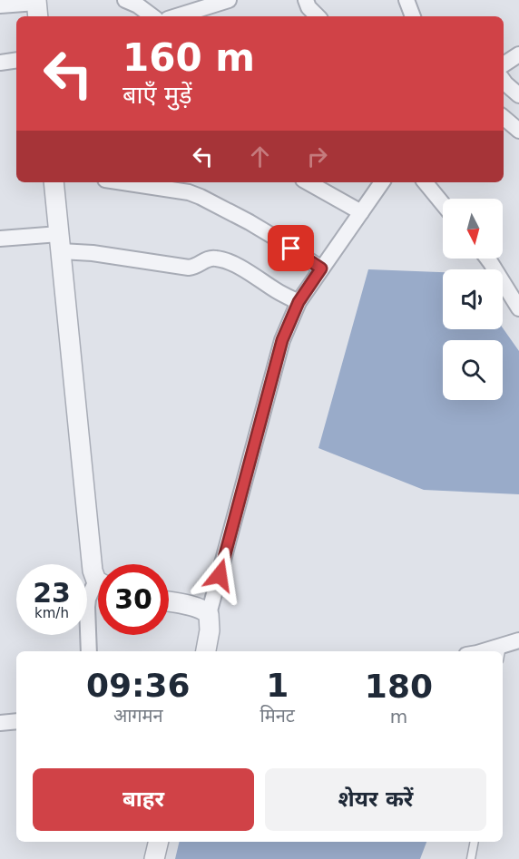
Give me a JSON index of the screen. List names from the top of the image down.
{
  "north": "bottom",
  "page": {
    "turn": ["160 m", "बाएँ मुड़ें"],
    "speed": "23 km/h",
    "limit": "30",
    "eta": [
      "09:36",
      "आगमन",
      "1",
      "मिनट",
      "180",
      "m"
    ],
    "buttons": ["बाहर", "शेयर करें"]
  }
}
